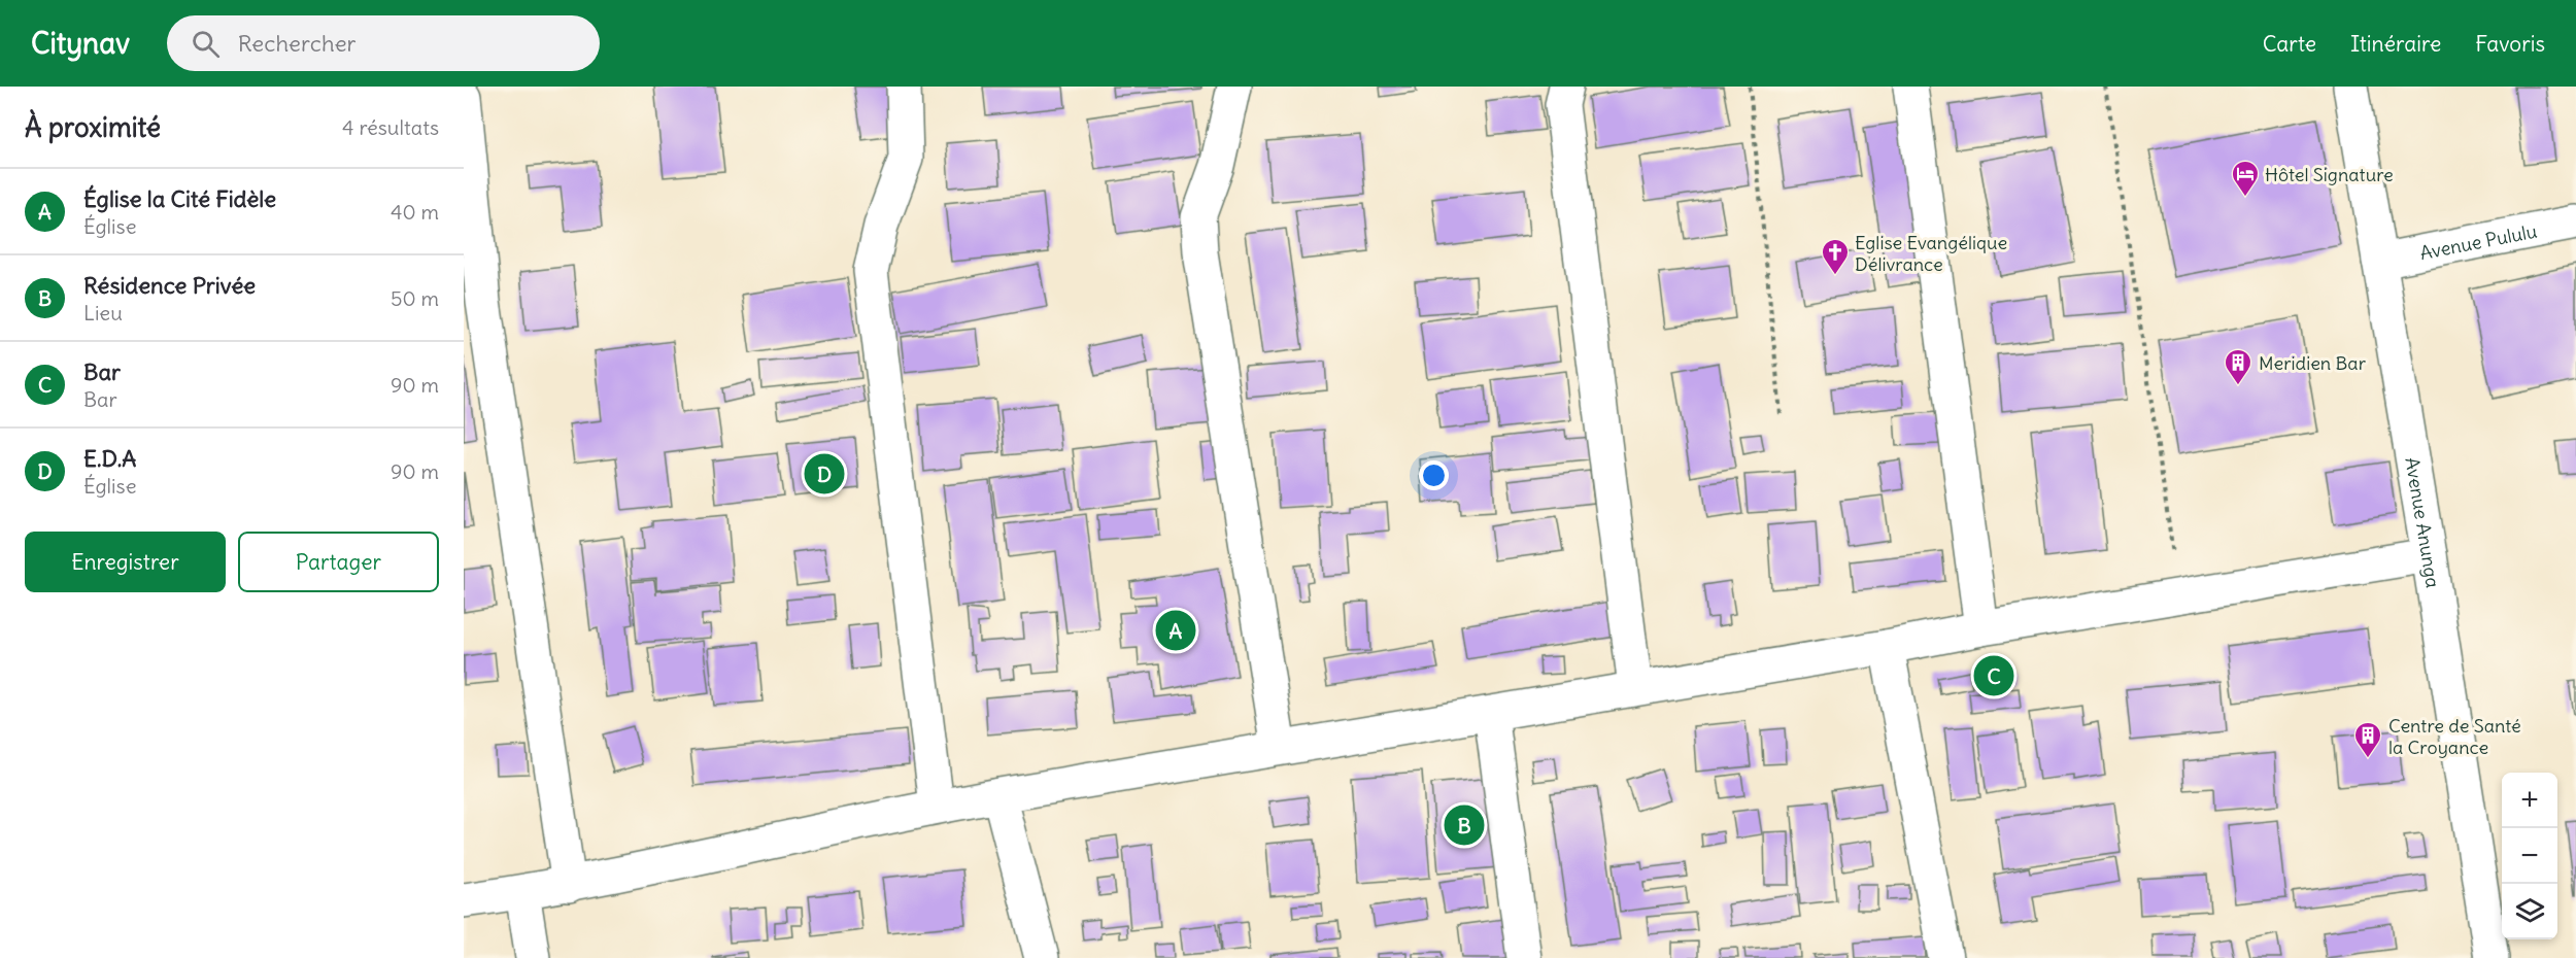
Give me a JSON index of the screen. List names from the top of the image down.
{
  "streets": {
    "street": ["Avenue Pululu", "Avenue Anunga"]
  },
  "crossings": [
    ["Avenue Pululu", "Avenue Anunga"]
  ],
  "places": {
    "hotel": ["Hôtel Signature"],
    "church": ["Eglise Evangélique Délivrance"],
    "building": ["Meridien Bar", "Centre de Santé la Croyance"]
  },
  "page": {
    "header": "Citynav",
    "search": "Rechercher",
    "nav": ["Carte", "Itinéraire", "Favoris"],
    "heading": ["À proximité", "4 résultats"],
    "list": [
      {
        "mark": "A",
        "name": "Église la Cité Fidèle",
        "note": "Église",
        "value": "40 m"
      },
      {
        "mark": "B",
        "name": "Résidence Privée",
        "note": "Lieu",
        "value": "50 m"
      },
      {
        "mark": "C",
        "name": "Bar",
        "note": "Bar",
        "value": "90 m"
      },
      {
        "mark": "D",
        "name": "E.D.A",
        "note": "Église",
        "value": "90 m"
      }
    ],
    "pins": [
      "D",
      "A",
      "C",
      "B"
    ],
    "buttons": ["Enregistrer", "Partager"],
    "map_buttons": ["+", "−"]
  }
}
